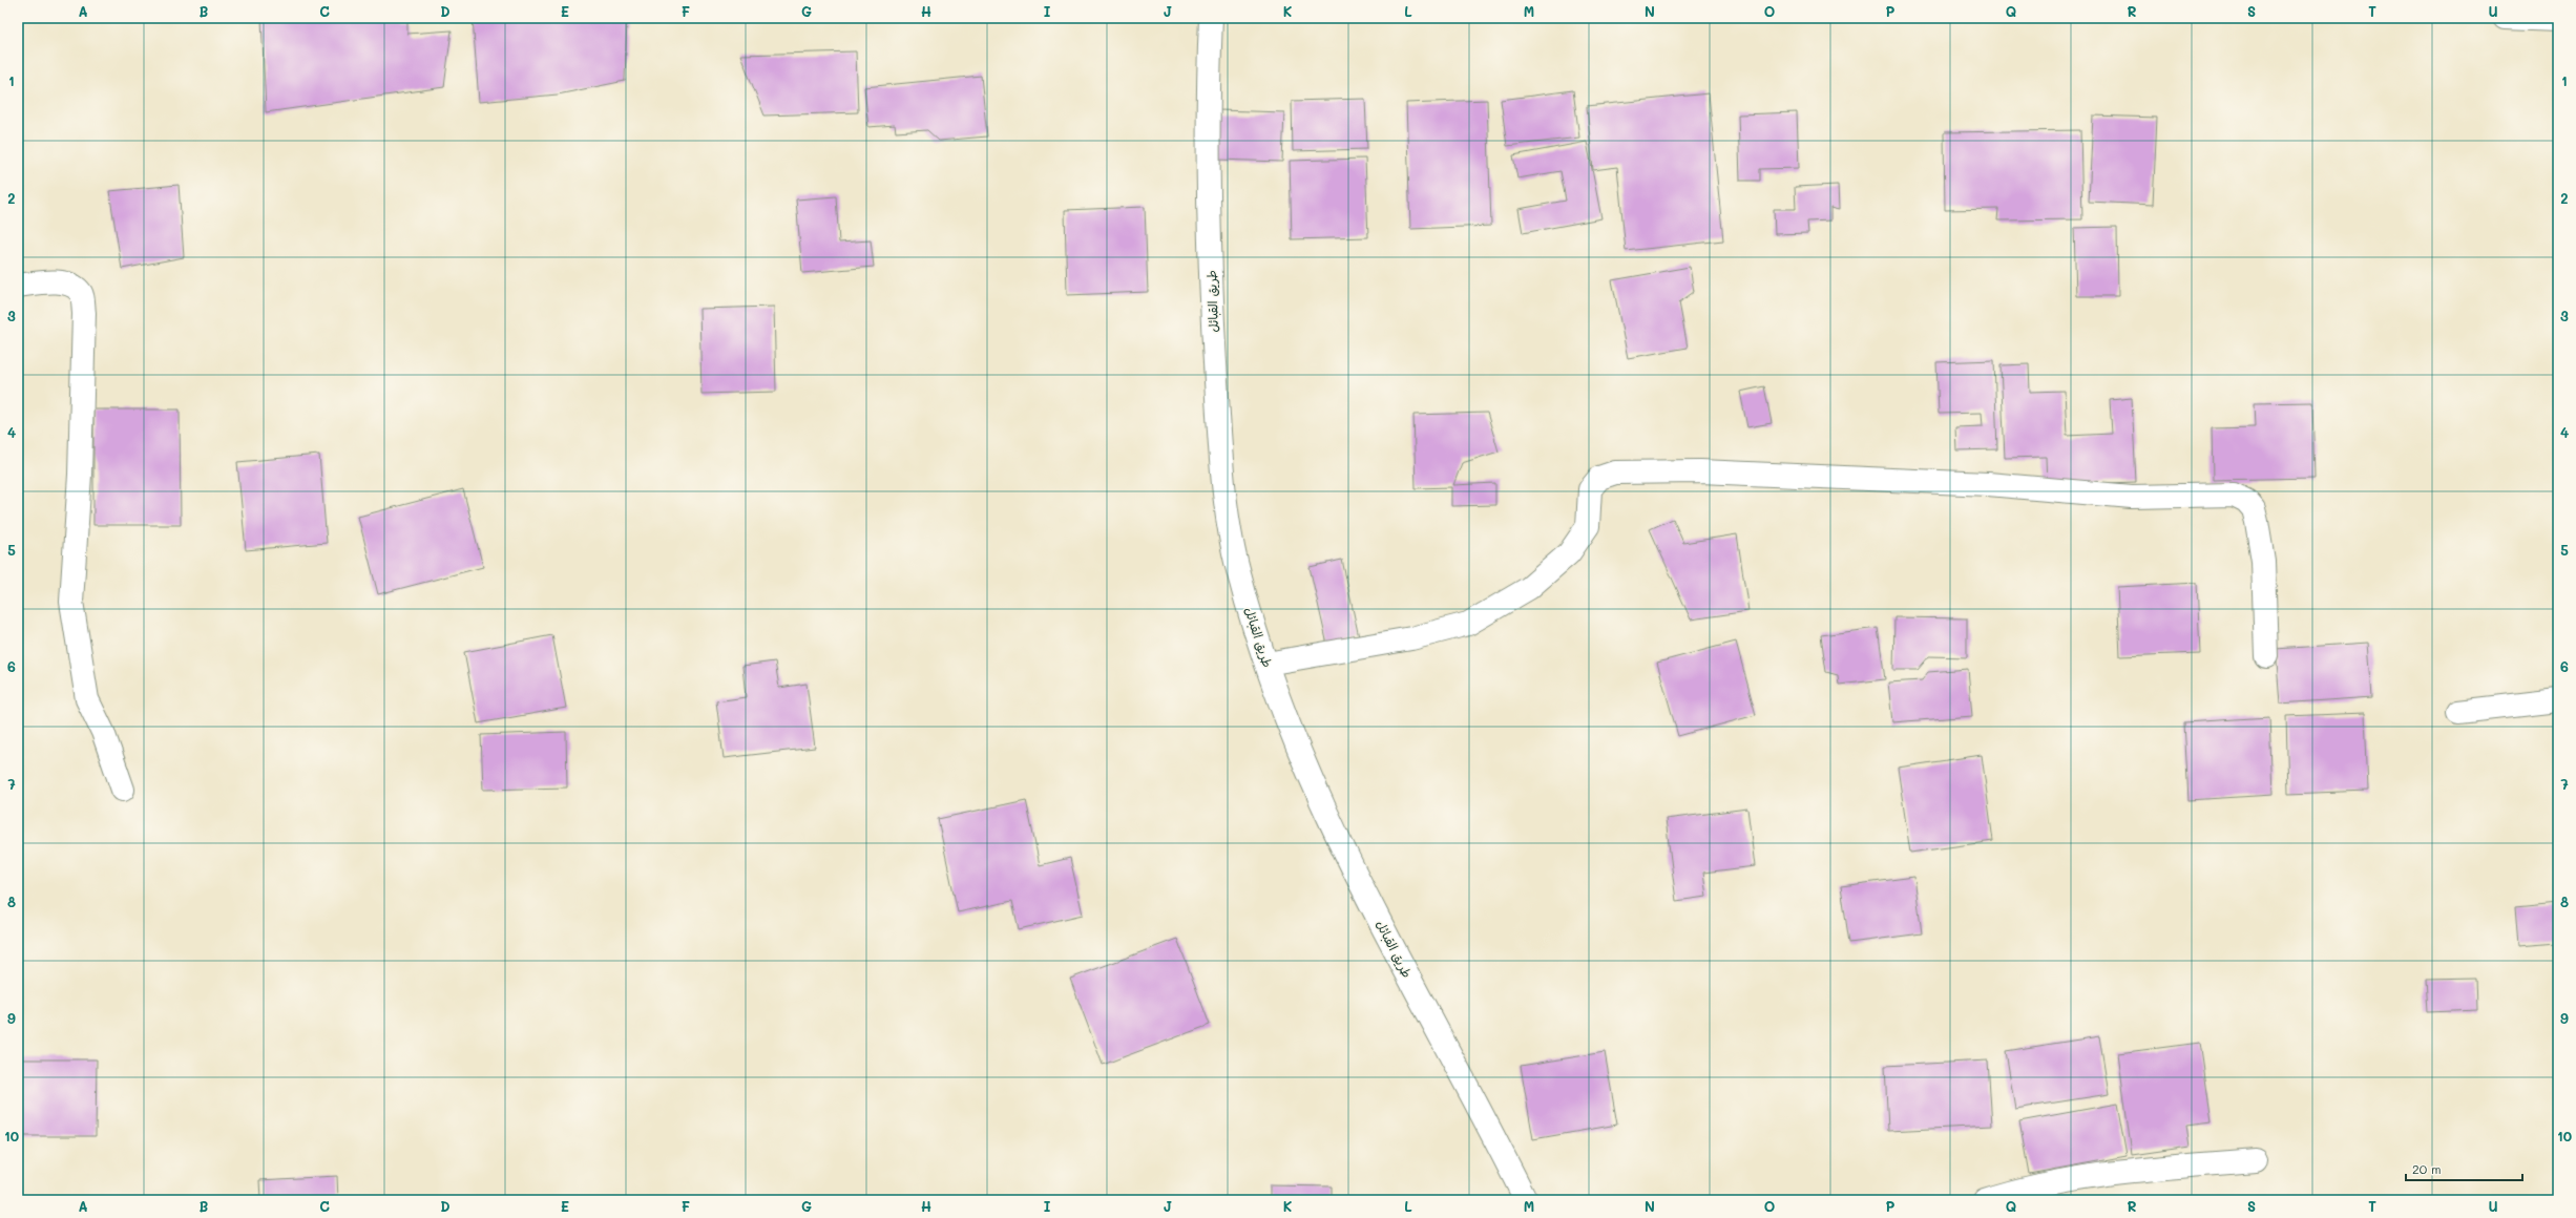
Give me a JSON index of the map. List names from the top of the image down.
{
  "streets": {
    "main road": ["طريق القبائل"]
  },
  "scale_bar": "20 m",
  "grid": {
    "columns": [
      "A",
      "B",
      "C",
      "D",
      "E",
      "F",
      "G",
      "H",
      "I",
      "J",
      "K",
      "L",
      "M",
      "N",
      "O",
      "P",
      "Q",
      "R",
      "S",
      "T",
      "U"
    ],
    "rows": [
      "1",
      "2",
      "3",
      "4",
      "5",
      "6",
      "7",
      "8",
      "9",
      "10"
    ]
  }
}
